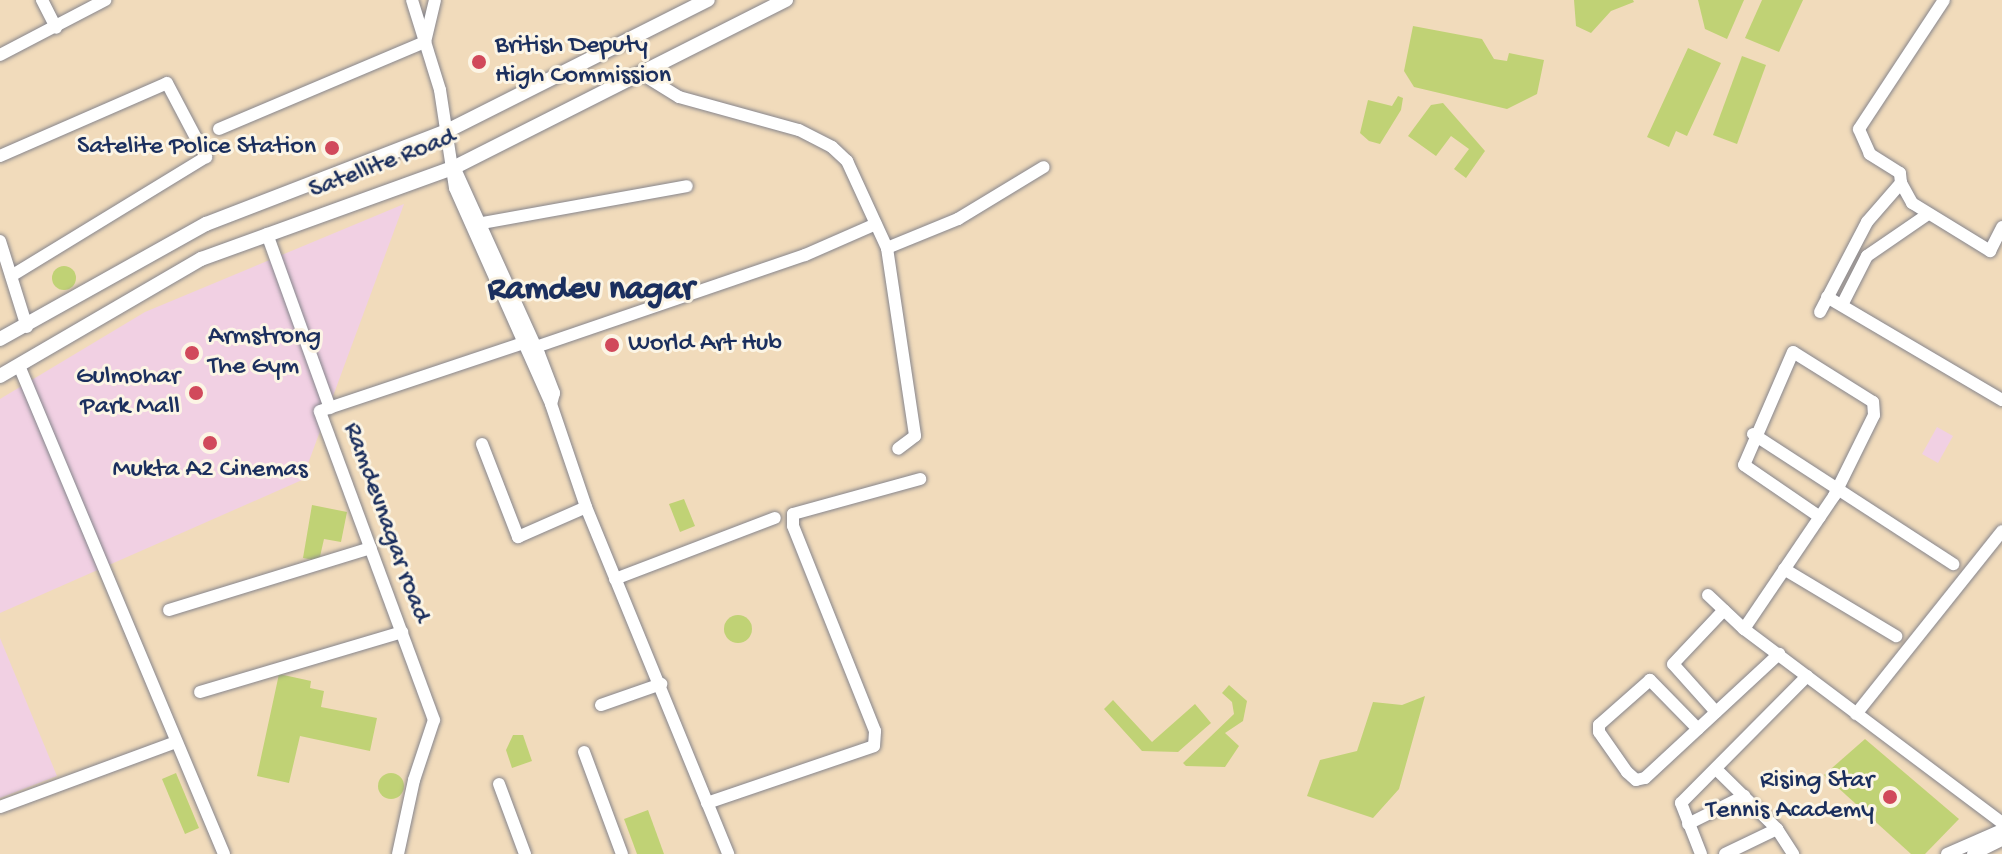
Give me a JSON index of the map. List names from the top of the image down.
{
  "streets": {
    "main road": ["Satellite Road"],
    "street": ["Ramdevnagar road"]
  },
  "districts": ["Ramdev nagar"],
  "places": [
    "British Deputy High Commission",
    "Satelite Police Station",
    "World Art Hub",
    "Armstrong The Gym",
    "Gulmohar Park Mall",
    "Mukta A2 Cinemas",
    "Rising Star Tennis Academy"
  ]
}
